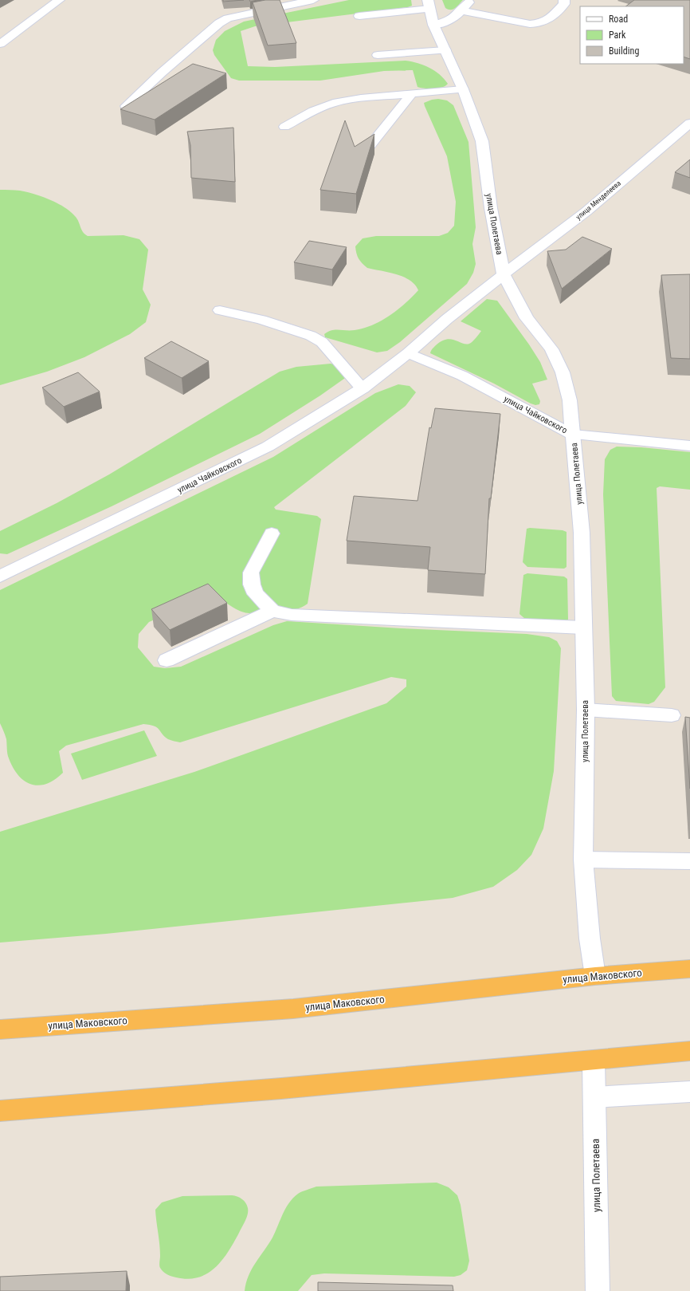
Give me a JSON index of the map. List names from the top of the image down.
{
  "streets": {
    "highway": ["улица Маковского"],
    "street": ["улица Менделеева", "улица Полетаева", "улица Чайковского"]
  },
  "crossings": [
    ["улица Менделеева", "улица Полетаева"],
    ["улица Менделеева", "улица Чайковского"],
    ["улица Полетаева", "улица Чайковского"],
    ["улица Полетаева", "улица Маковского"]
  ],
  "legend": ["Road", "Park", "Building"]
}
